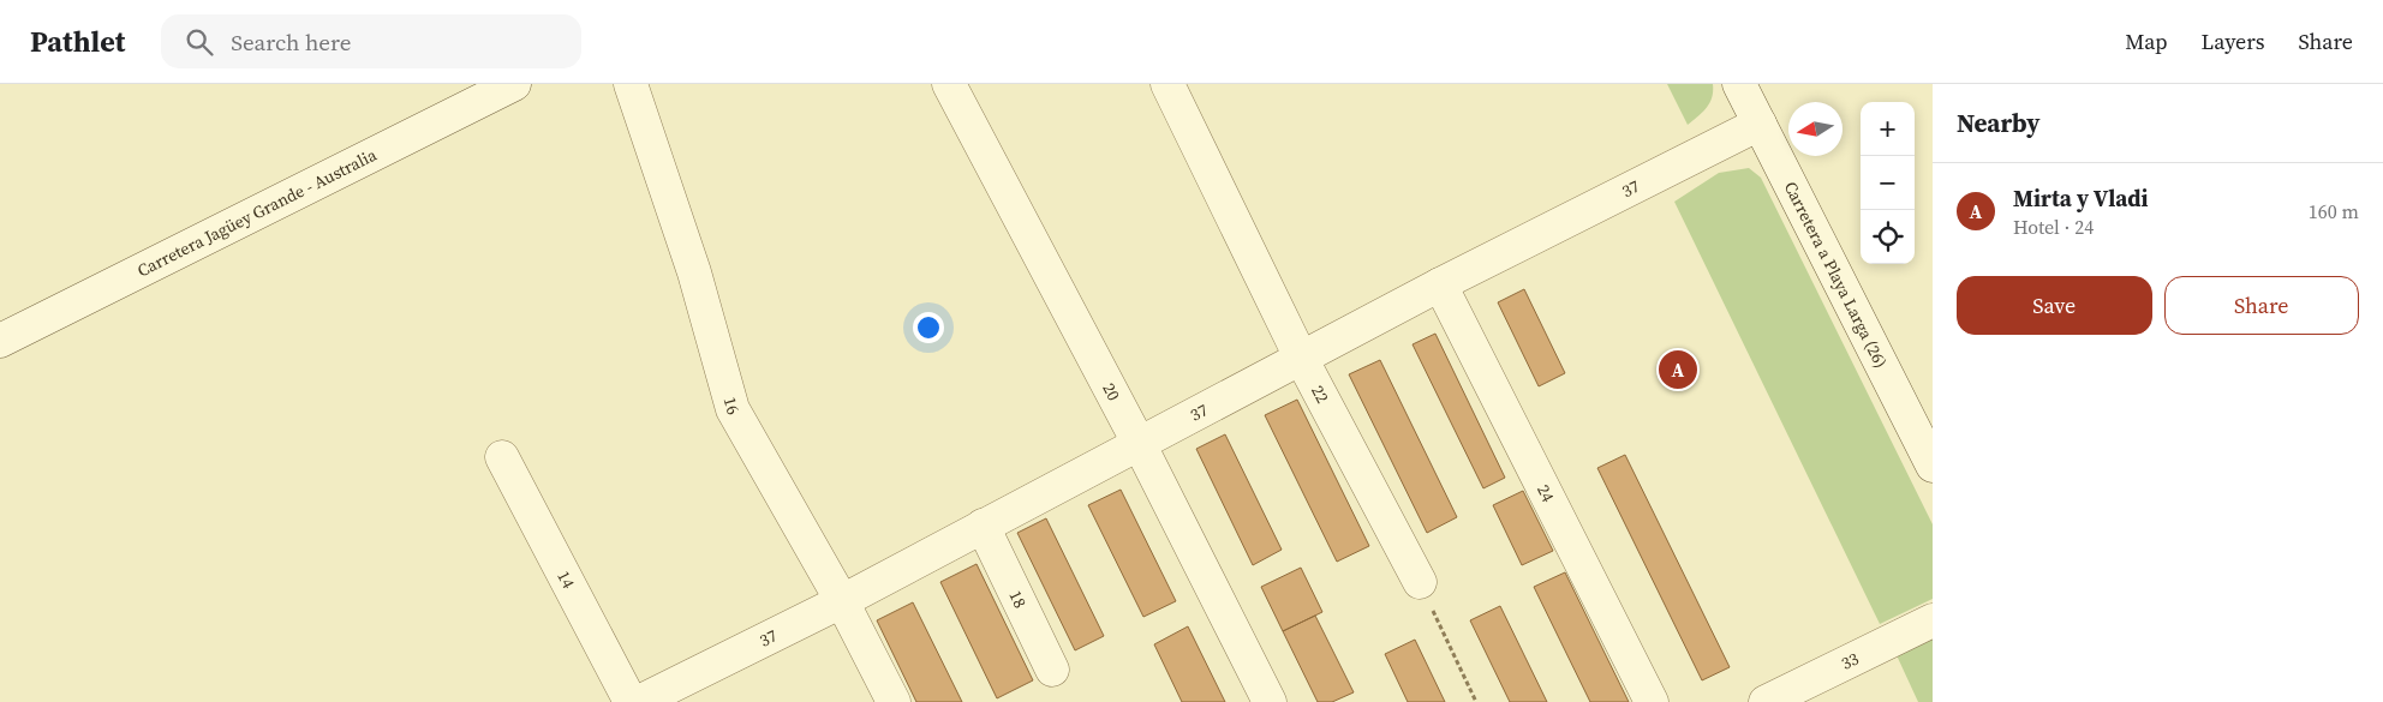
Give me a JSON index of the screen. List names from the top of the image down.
{
  "streets": {
    "street": [
      "37",
      "Carretera Jagüey Grande - Australia",
      "Carretera a Playa Larga (26)",
      "20",
      "22",
      "16",
      "24",
      "14",
      "18",
      "33"
    ]
  },
  "crossings": [
    ["37", "Carretera a Playa Larga (26)"],
    ["37", "20"],
    ["37", "22"],
    ["37", "16"],
    ["37", "24"],
    ["37", "18"]
  ],
  "north": "left",
  "page": {
    "header": "Pathlet",
    "search": "Search here",
    "nav": ["Map", "Layers", "Share"],
    "heading": "Nearby",
    "map_buttons": ["+", "−"],
    "list": [
      {
        "mark": "A",
        "name": "Mirta y Vladi",
        "note": "Hotel · 24",
        "value": "160 m"
      }
    ],
    "buttons": ["Save", "Share"],
    "pins": "A"
  }
}
